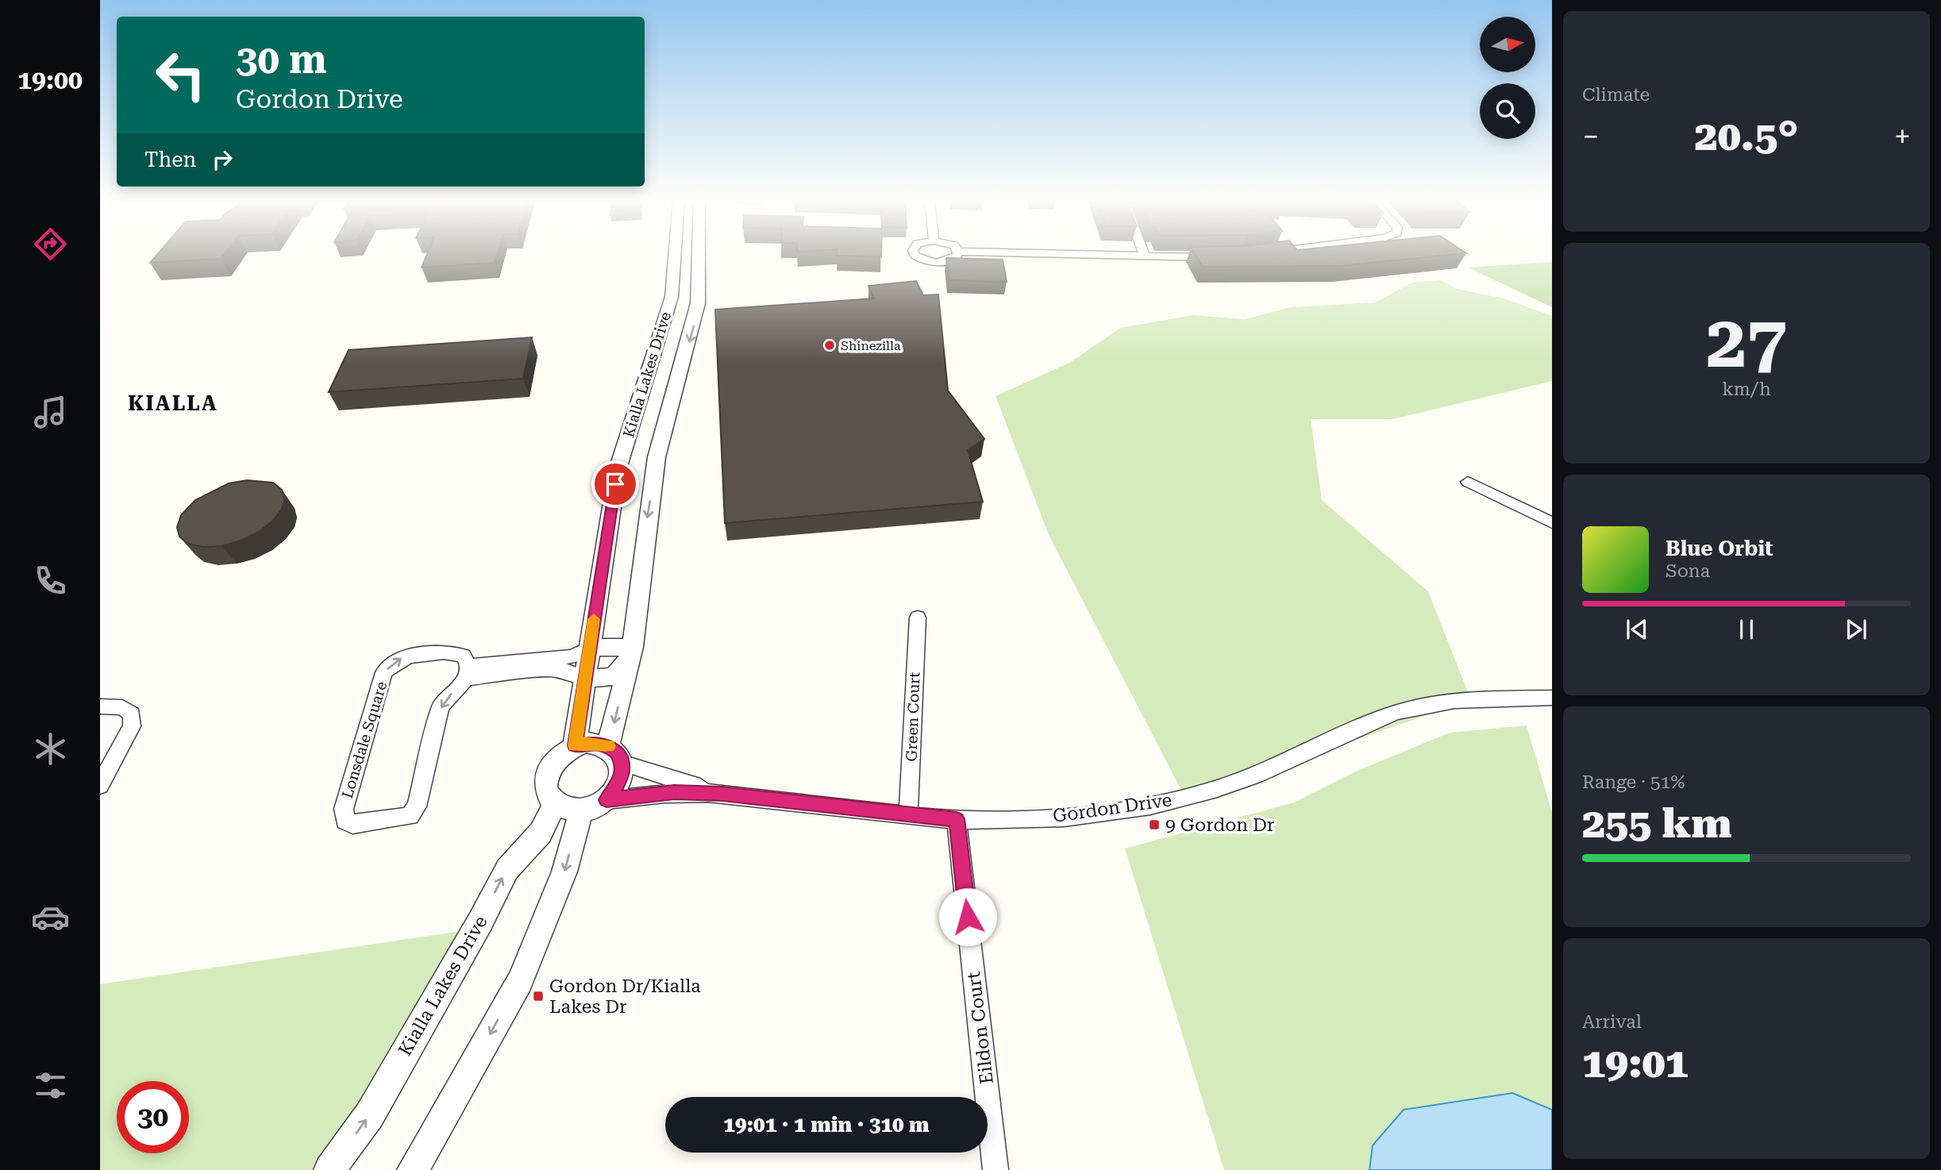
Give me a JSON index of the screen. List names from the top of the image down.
{
  "streets": {
    "street": [
      "Kialla Lakes Drive",
      "Green Court",
      "Lonsdale Square",
      "Gordon Drive",
      "Eildon Court"
    ]
  },
  "crossings": [
    ["Kialla Lakes Drive", "Gordon Drive"],
    ["Green Court", "Gordon Drive"],
    ["Gordon Drive", "Eildon Court"]
  ],
  "districts": ["KIALLA"],
  "places": {
    "other": ["Shinezilla"],
    "transit": ["9 Gordon Dr", "Gordon Dr/Kialla Lakes Dr"]
  },
  "north": "right",
  "page": {
    "tabs": "19:00",
    "tile": [
      "Climate",
      ["27", "km/h"],
      ["Range · 51%", "255 km"],
      ["Arrival", "19:01"]
    ],
    "turn": ["30 m", "Gordon Drive"],
    "heat": ["−", "20.5°", "+"],
    "then": "Then",
    "song": ["Blue Orbit", "Sona"],
    "limit": "30",
    "trip": "19:01 · 1 min · 310 m"
  }
}
